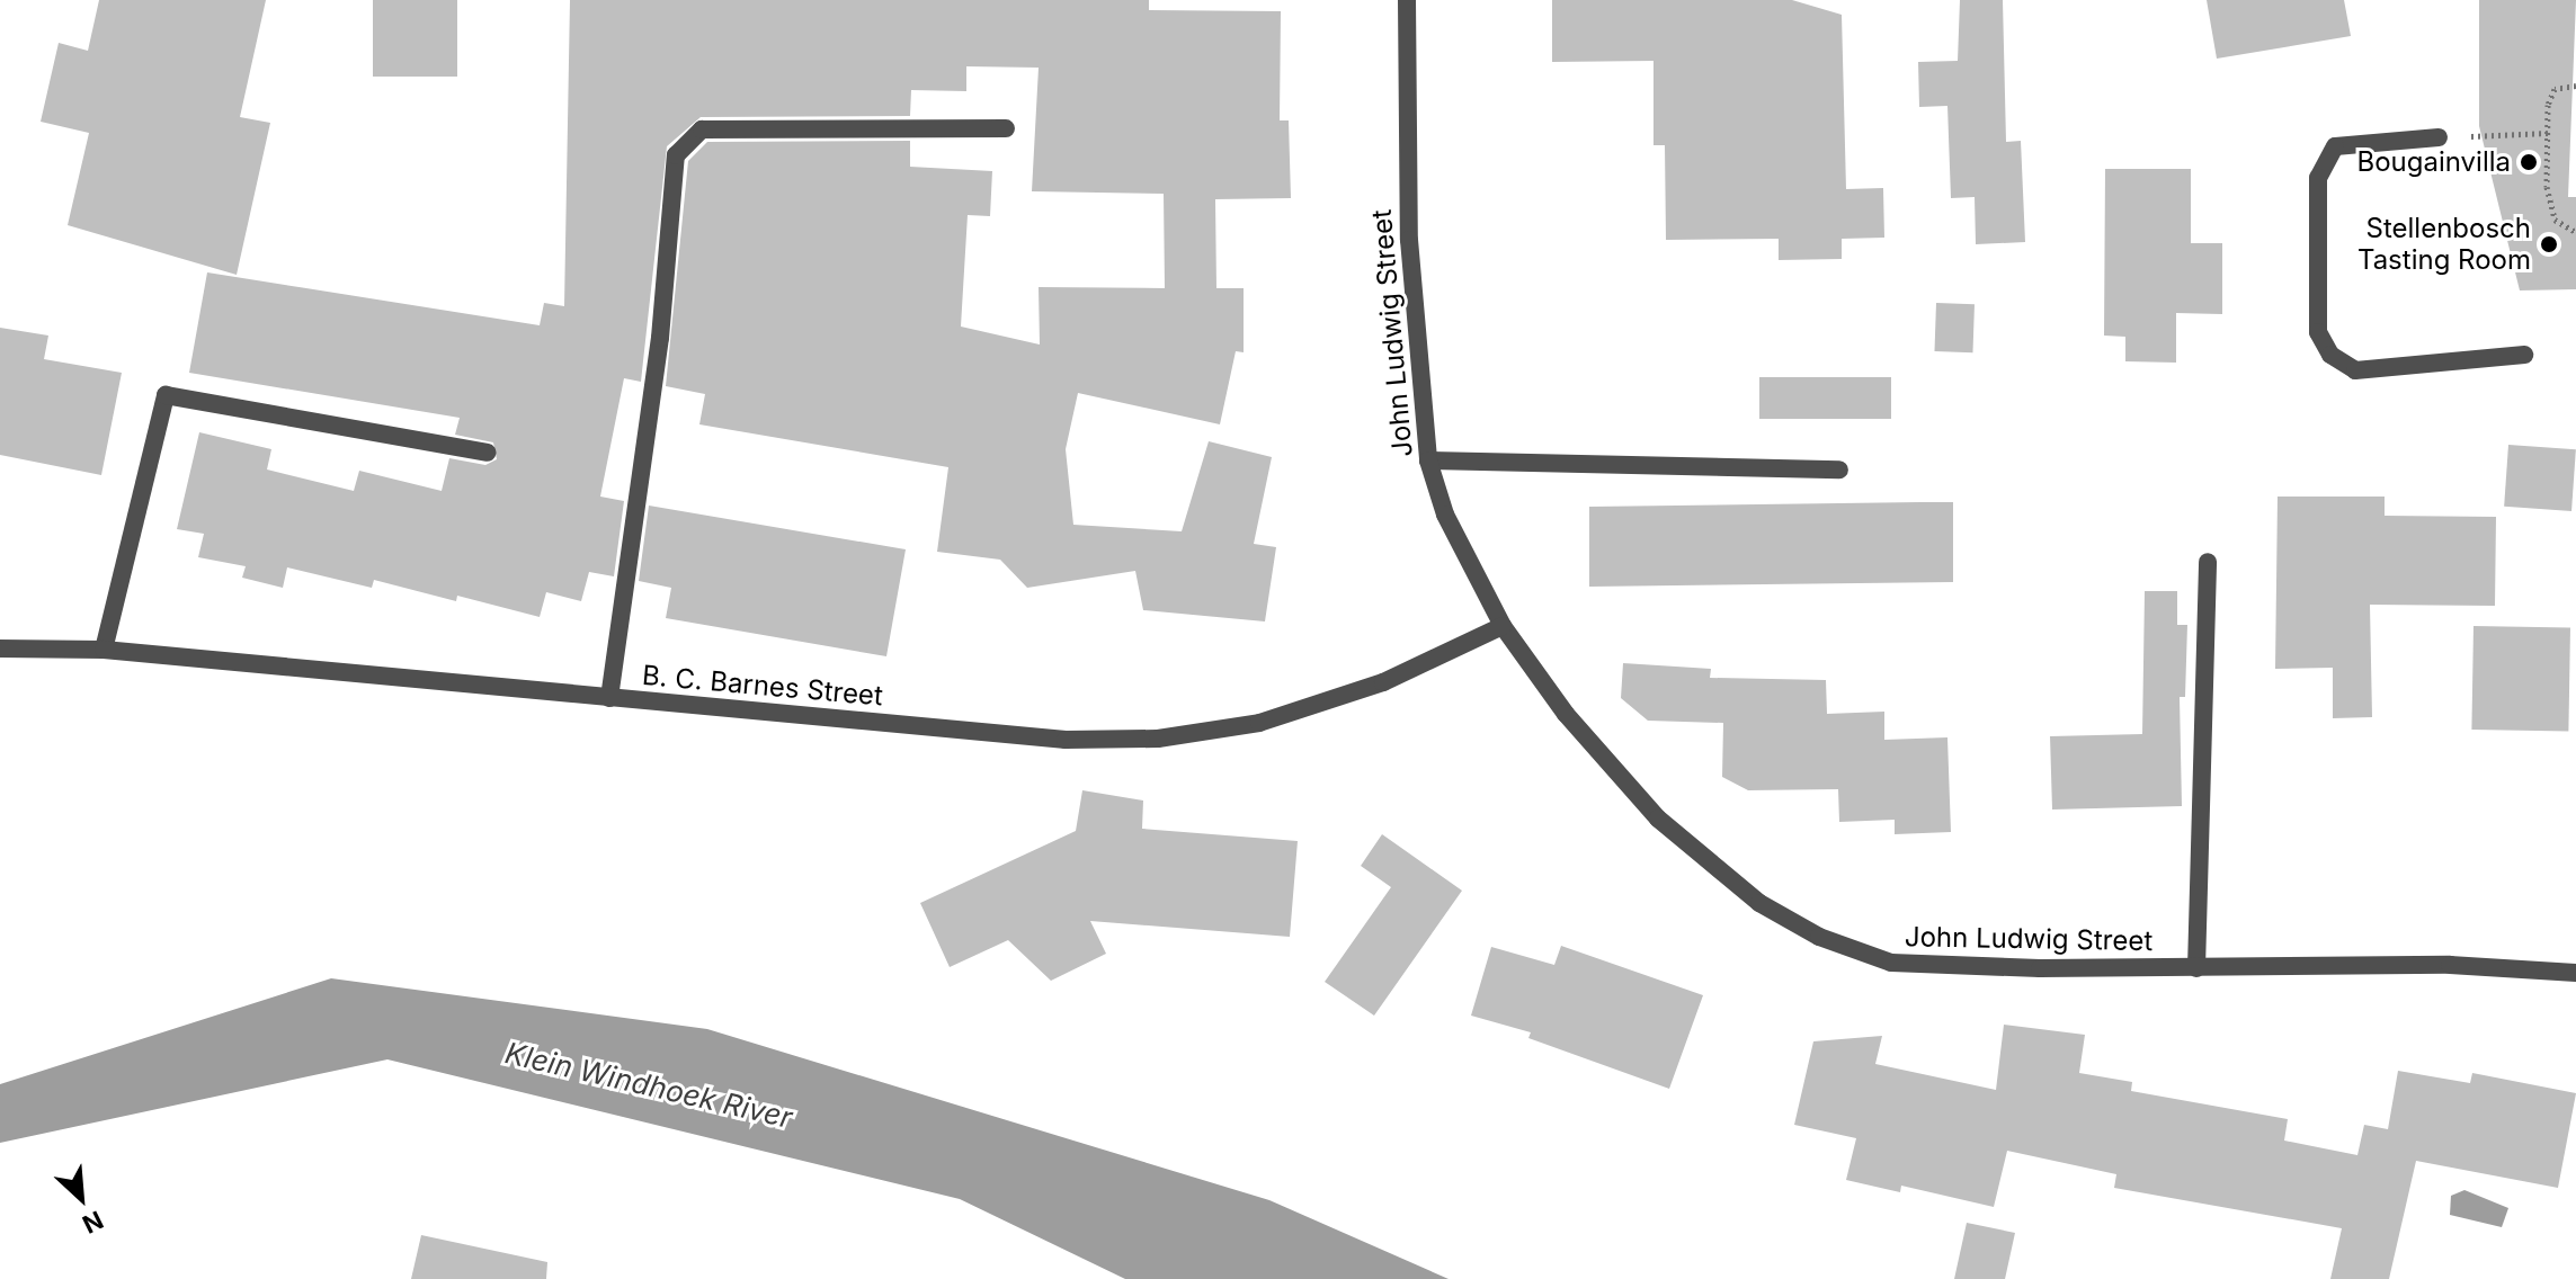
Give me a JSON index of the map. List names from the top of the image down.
{
  "streets": {
    "street": ["John Ludwig Street", "B. C. Barnes Street"]
  },
  "crossings": [
    ["John Ludwig Street", "B. C. Barnes Street"]
  ],
  "water": ["Klein Windhoek River"],
  "places": ["Bougainvilla", "Stellenbosch Tasting Room"],
  "north": "bottom right"
}
